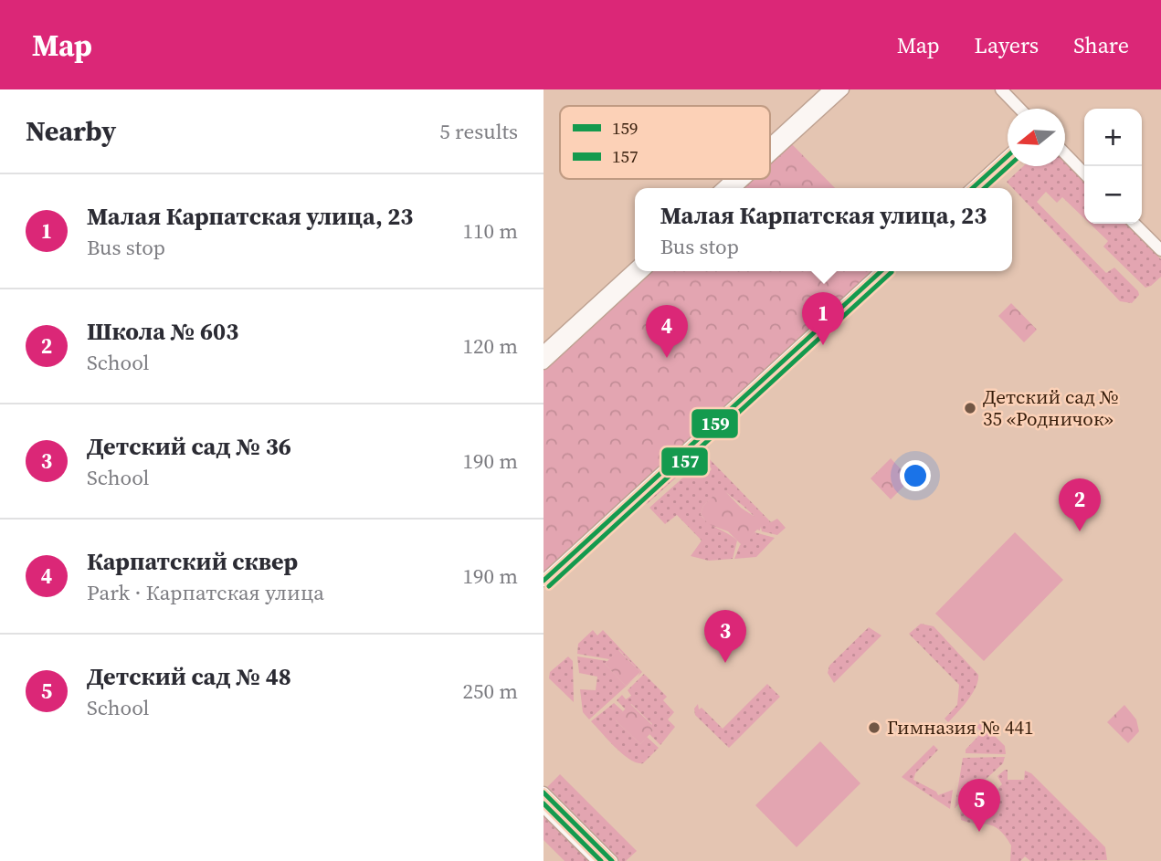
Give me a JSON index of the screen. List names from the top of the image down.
{
  "places": ["Детский сад № 35 «Родничок»", "Гимназия № 441"],
  "lines": ["transit line 159", "transit line 157"],
  "legend": ["159", "157"],
  "north": "left",
  "page": {
    "header": "Map",
    "nav": ["Map", "Layers", "Share"],
    "heading": ["Nearby", "5 results"],
    "map_buttons": ["+", "−"],
    "list": [
      {
        "mark": "1",
        "name": "Малая Карпатская улица, 23",
        "note": "Bus stop",
        "value": "110 m"
      },
      {
        "mark": "2",
        "name": "Школа № 603",
        "note": "School",
        "value": "120 m"
      },
      {
        "mark": "3",
        "name": "Детский сад № 36",
        "note": "School",
        "value": "190 m"
      },
      {
        "mark": "4",
        "name": "Карпатский сквер",
        "note": "Park · Карпатская улица",
        "value": "190 m"
      },
      {
        "mark": "5",
        "name": "Детский сад № 48",
        "note": "School",
        "value": "250 m"
      }
    ],
    "popup": ["Малая Карпатская улица, 23", "Bus stop"],
    "pins": [
      "1",
      "4",
      "2",
      "3",
      "5"
    ]
  }
}
